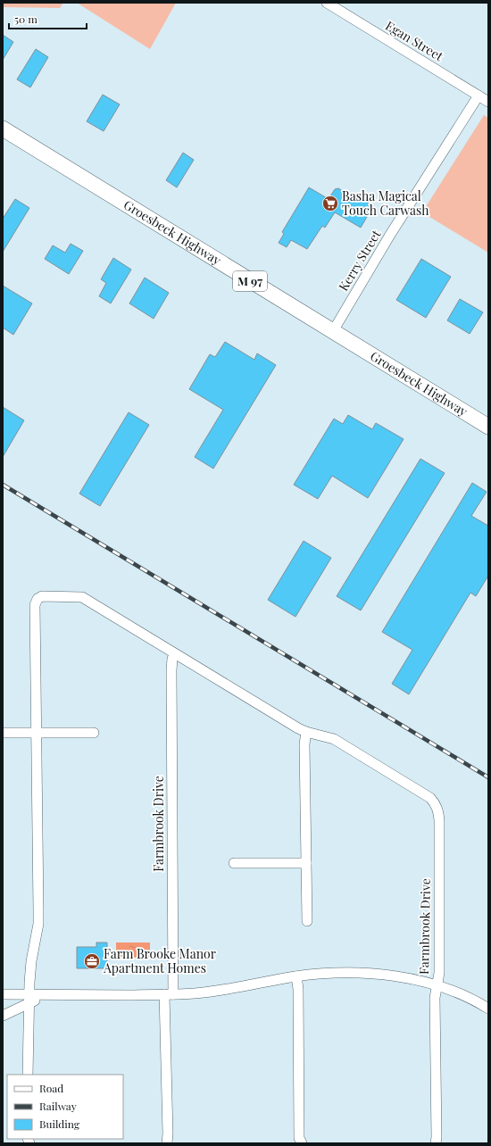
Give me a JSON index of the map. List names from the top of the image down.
{
  "streets": {
    "main road": ["Groesbeck Highway", "M 97"],
    "street": ["Egan Street", "Kerry Street", "Farmbrook Drive"]
  },
  "crossings": [
    ["Egan Street", "Kerry Street"],
    ["Groesbeck Highway", "Kerry Street"]
  ],
  "places": {
    "supermarket": ["Basha Magical Touch Carwash"],
    "office": ["Farm Brooke Manor Apartment Homes"]
  },
  "legend": ["Road", "Railway", "Building"],
  "scale_bar": "50 m"
}
